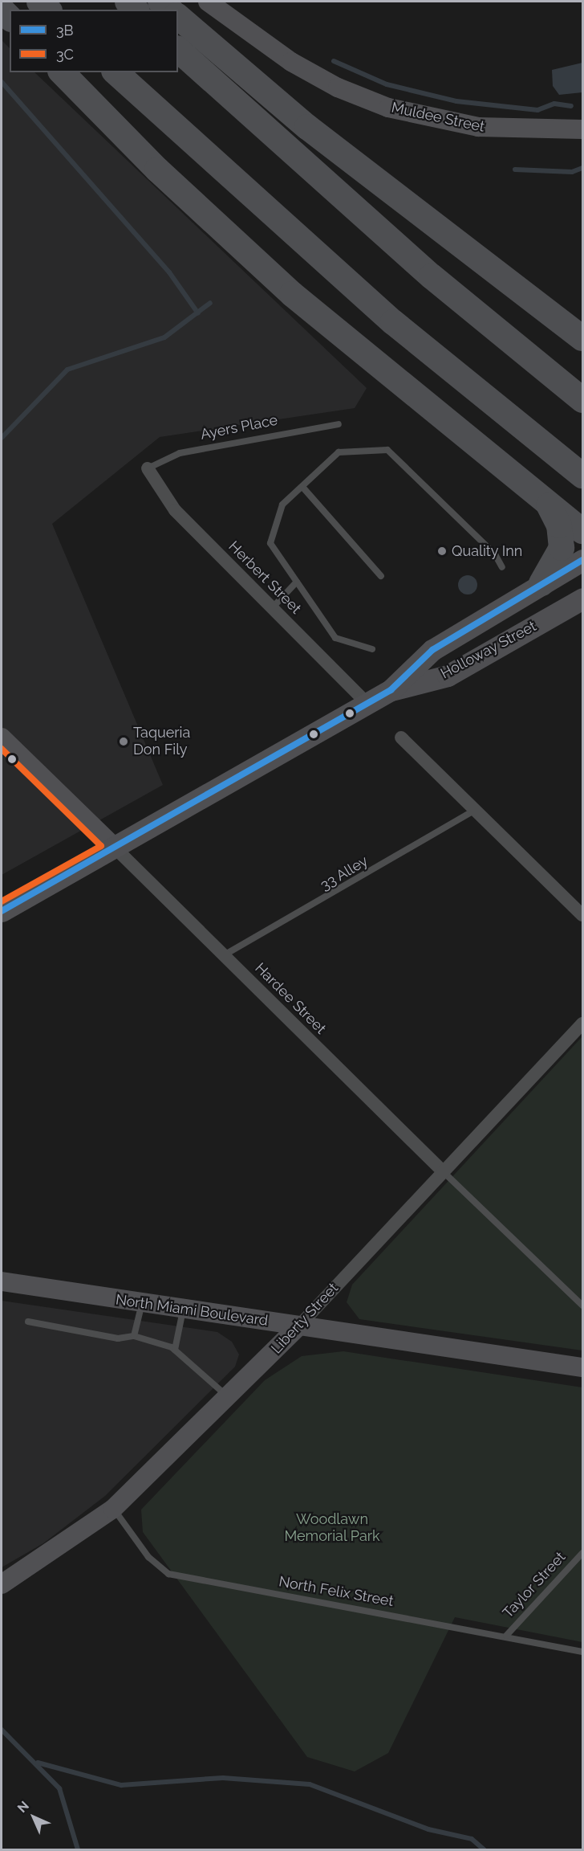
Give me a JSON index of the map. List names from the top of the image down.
{
  "streets": {
    "main road": ["Holloway Street"],
    "street": [
      "Muldee Street",
      "Herbert Street",
      "Hardee Street",
      "North Miami Boulevard",
      "Liberty Street"
    ],
    "lane": [
      "Ayers Place",
      "33 Alley",
      "Taylor Street",
      "North Felix Street"
    ]
  },
  "crossings": [
    ["Ayers Place", "Herbert Street"],
    ["Herbert Street", "Holloway Street"],
    ["Holloway Street", "Hardee Street"],
    ["33 Alley", "Hardee Street"],
    ["Hardee Street", "Liberty Street"],
    ["North Miami Boulevard", "Liberty Street"],
    ["Liberty Street", "North Felix Street"],
    ["Taylor Street", "North Felix Street"]
  ],
  "parks": ["Woodlawn Memorial Park"],
  "places": ["Quality Inn", "Taqueria Don Fily"],
  "lines": ["transit line 3B", "transit line 3C"],
  "legend": ["3B", "3C"],
  "north": "top left"
}
